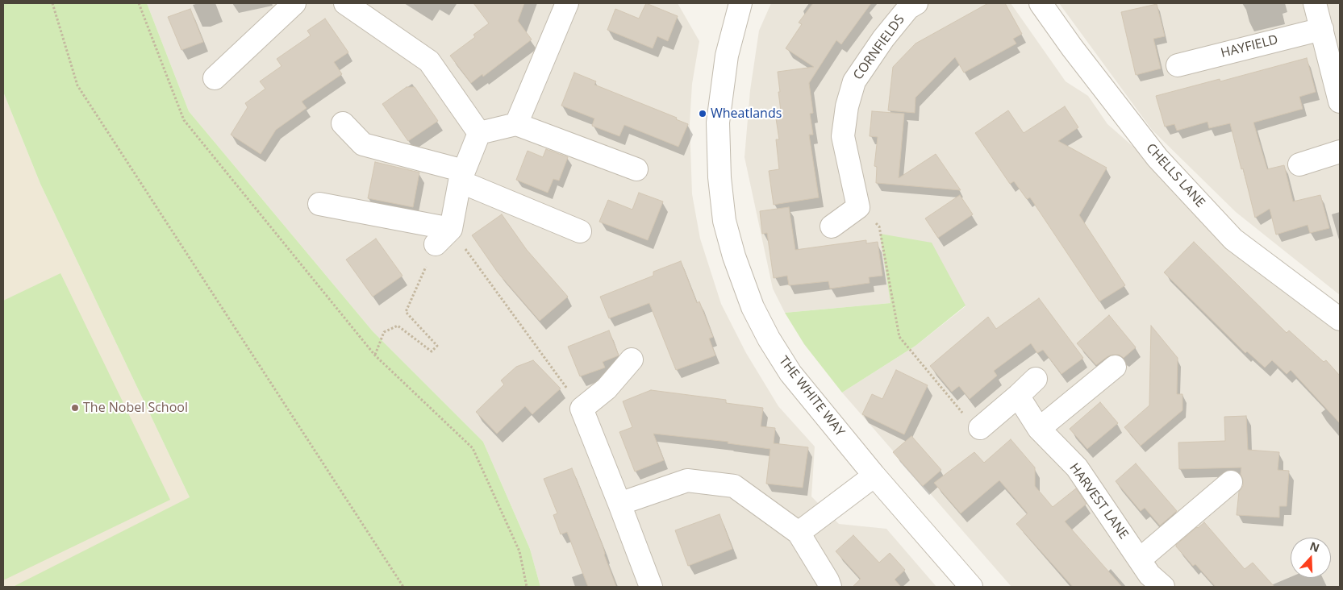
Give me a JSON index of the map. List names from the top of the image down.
{
  "streets": {
    "street": [
      "HAYFIELD",
      "CORNFIELDS",
      "CHELLS LANE",
      "THE WHITE WAY",
      "HARVEST LANE"
    ]
  },
  "places": ["Wheatlands", "The Nobel School"],
  "north": "top"
}
